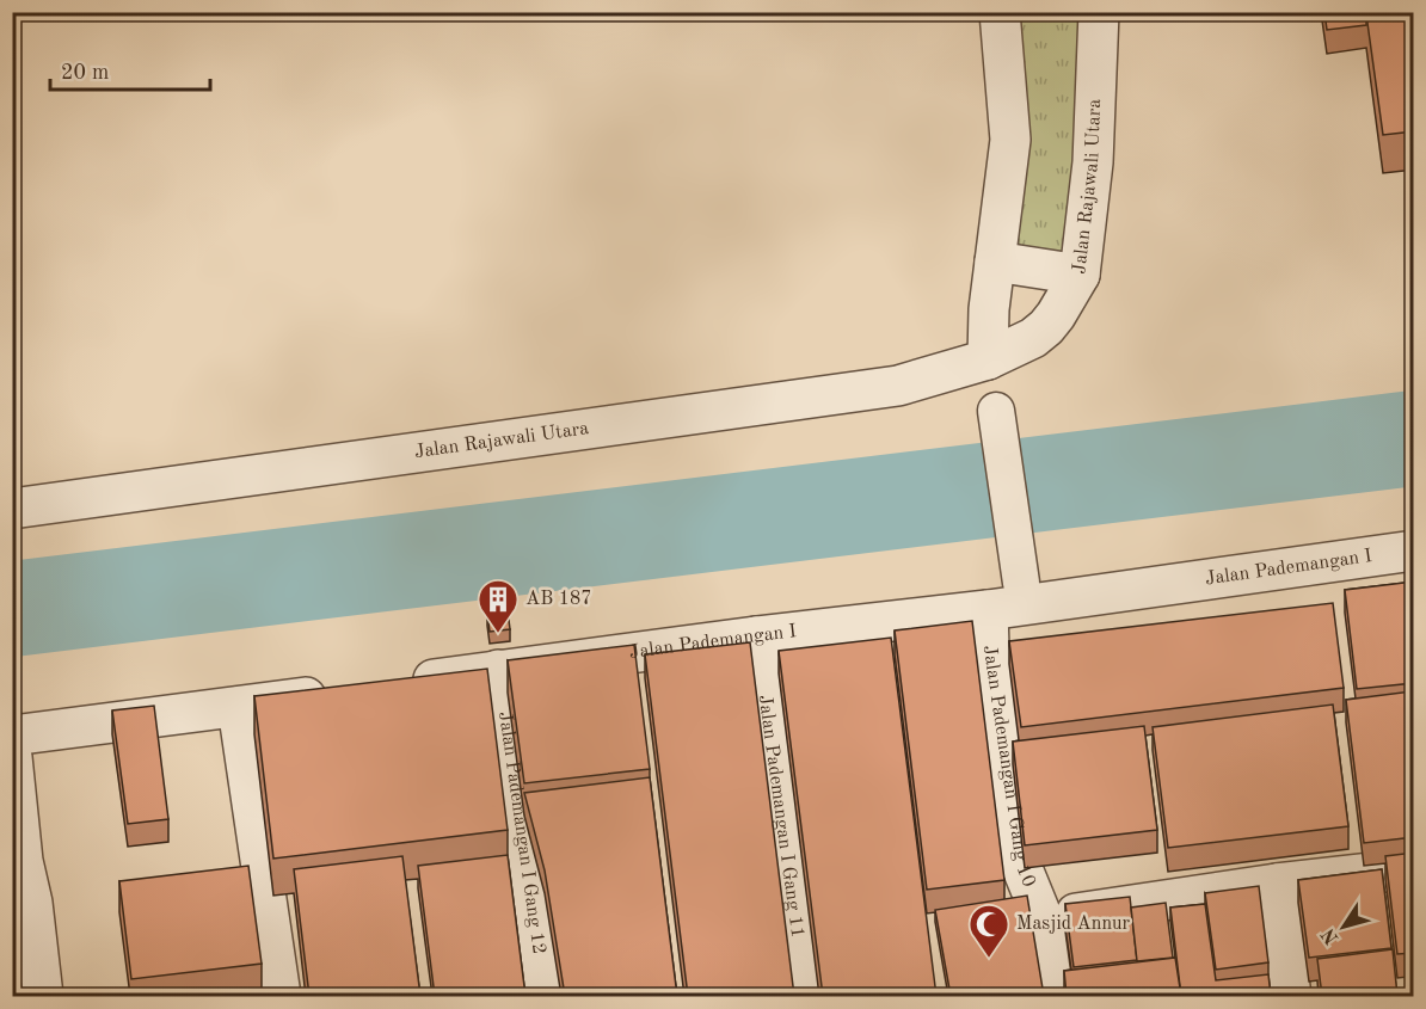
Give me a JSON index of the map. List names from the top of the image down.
{
  "streets": {
    "street": [
      "Jalan Rajawali Utara",
      "Jalan Pademangan I",
      "Jalan Pademangan I Gang 10",
      "Jalan Pademangan I Gang 11",
      "Jalan Pademangan I Gang 12"
    ]
  },
  "crossings": [
    ["Jalan Pademangan I", "Jalan Pademangan I Gang 10"],
    ["Jalan Pademangan I", "Jalan Pademangan I Gang 11"],
    ["Jalan Pademangan I", "Jalan Pademangan I Gang 12"]
  ],
  "places": {
    "building": ["AB 187"],
    "mosque": ["Masjid Annur"]
  },
  "scale_bar": "20 m",
  "north": "bottom left"
}
